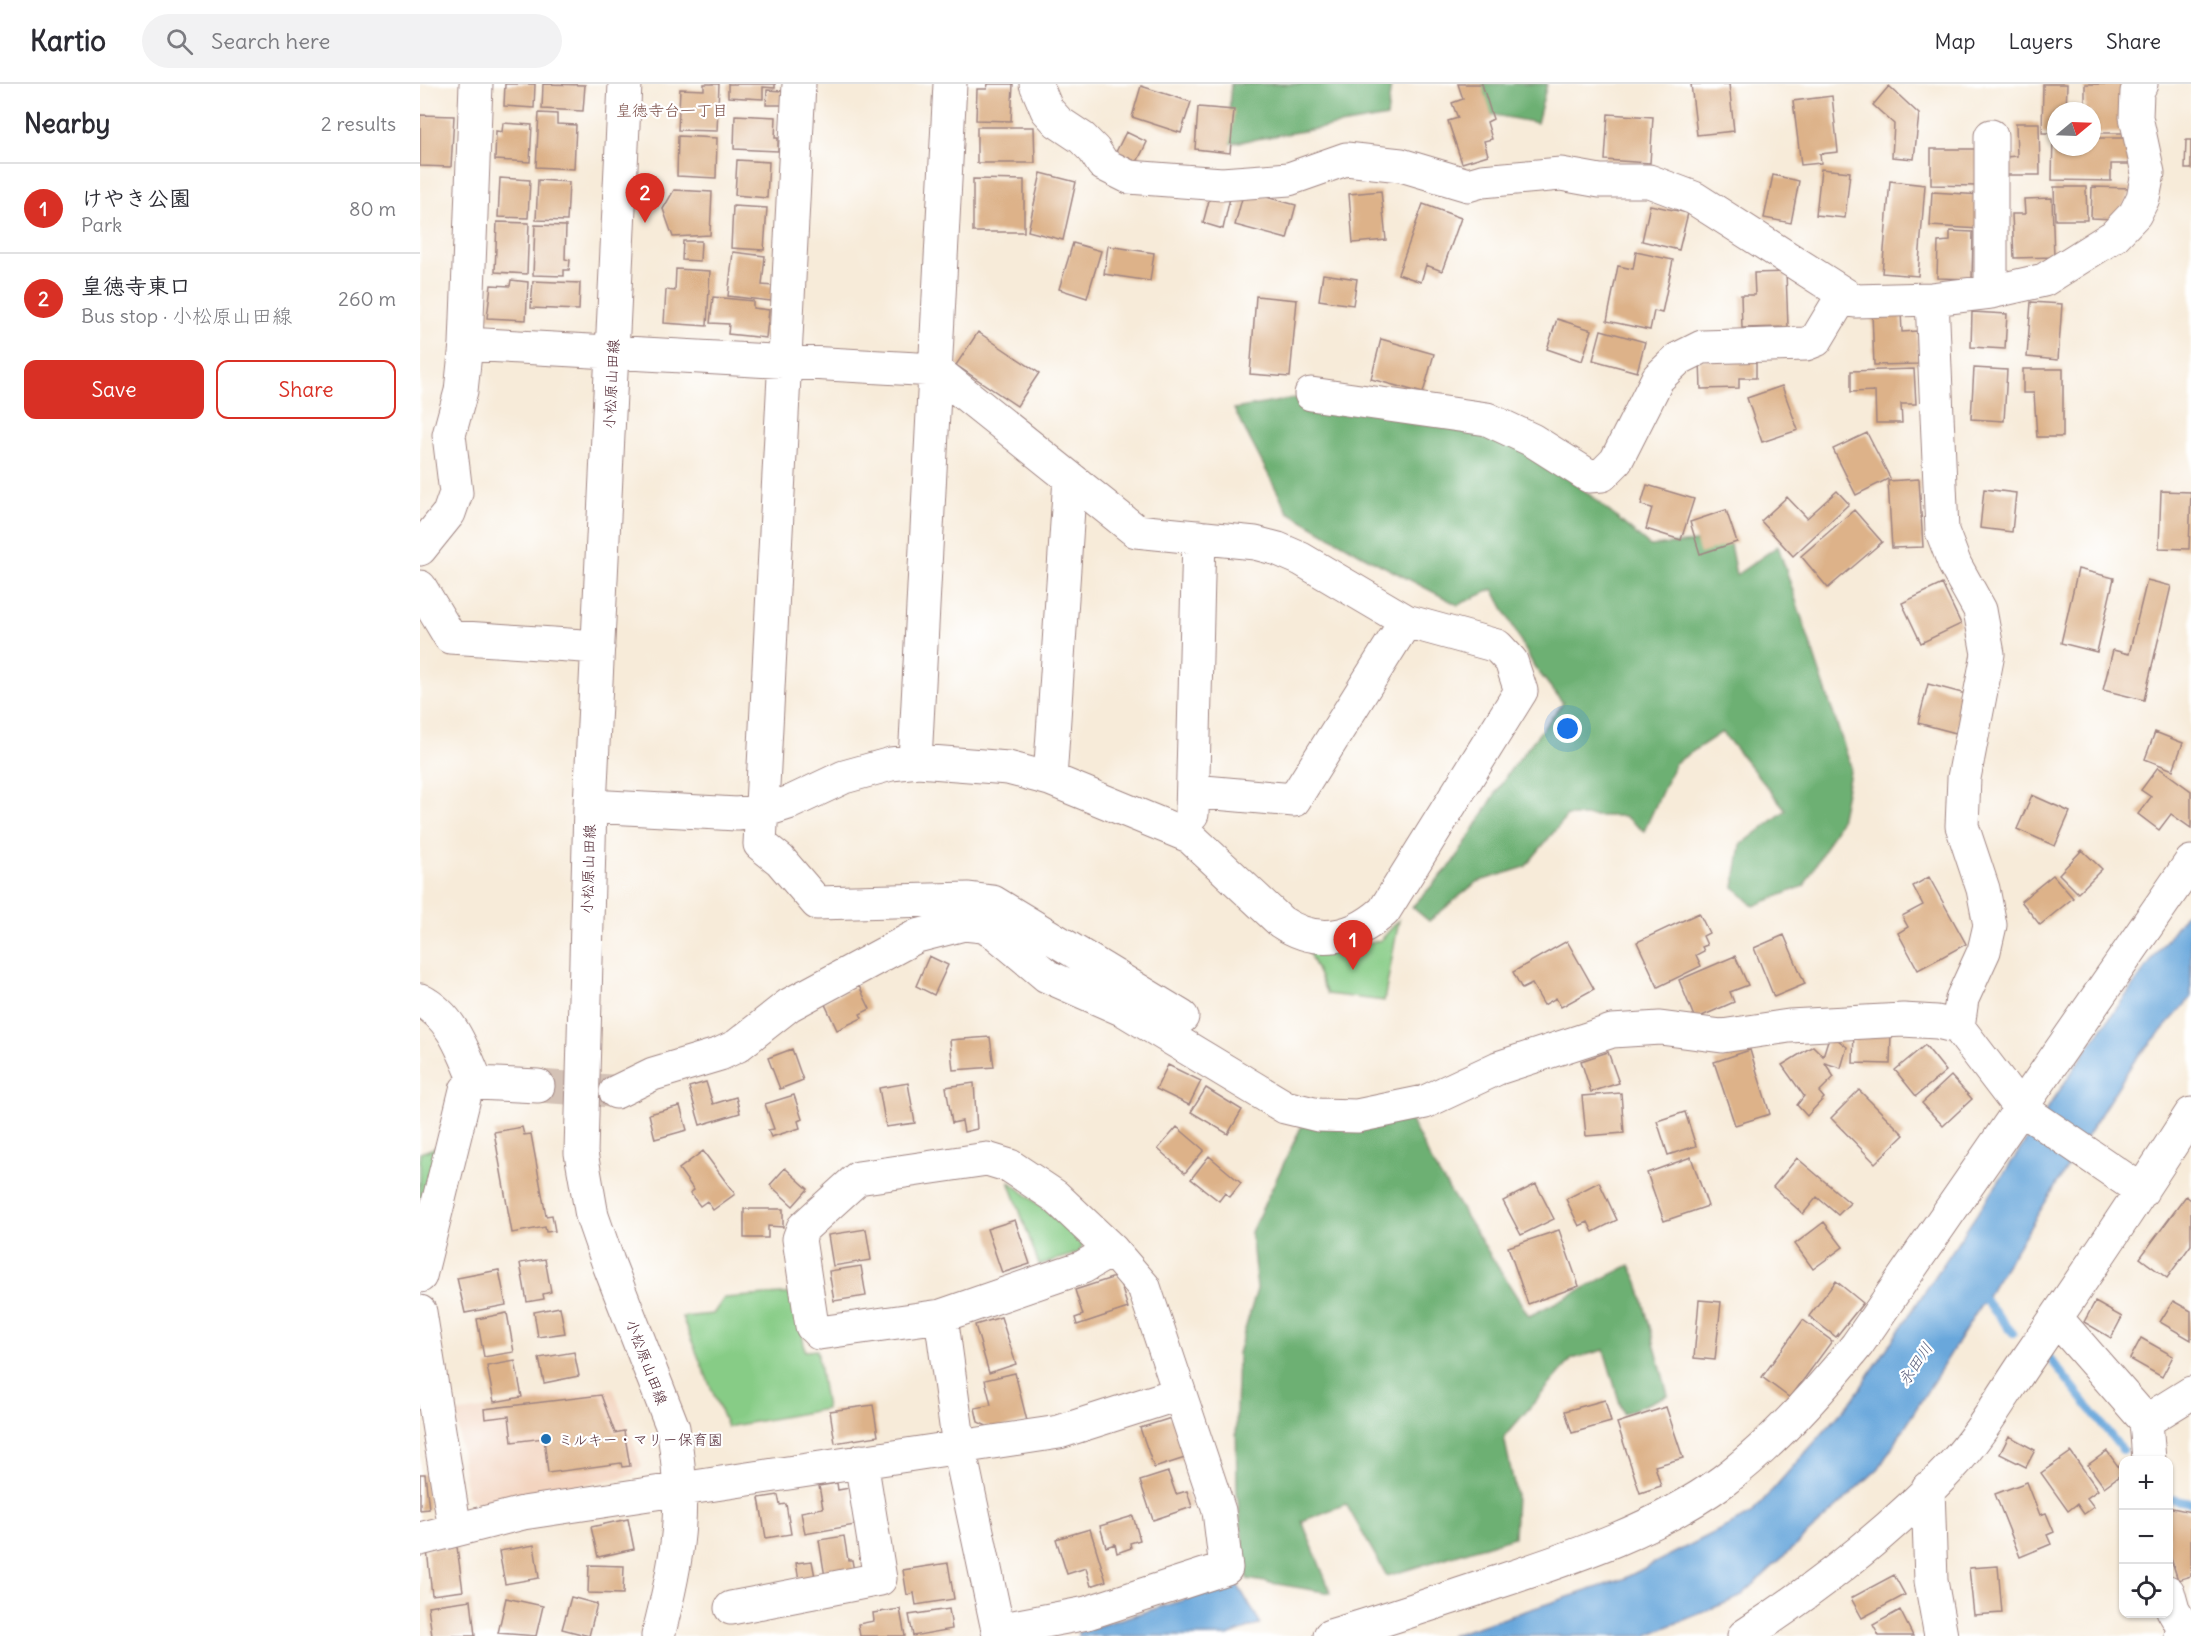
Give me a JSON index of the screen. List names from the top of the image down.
{
  "streets": {
    "street": ["小松原山田線"]
  },
  "districts": ["皇徳寺台一丁目"],
  "water": ["永田川"],
  "places": ["ミルキー・マリー保育園"],
  "north": "right",
  "page": {
    "header": "Kartio",
    "search": "Search here",
    "nav": ["Map", "Layers", "Share"],
    "heading": ["Nearby", "2 results"],
    "list": [
      {
        "mark": "1",
        "name": "けやき公園",
        "note": "Park",
        "value": "80 m"
      },
      {
        "mark": "2",
        "name": "皇徳寺東口",
        "note": "Bus stop · 小松原山田線",
        "value": "260 m"
      }
    ],
    "pins": ["2", "1"],
    "buttons": ["Save", "Share"],
    "map_buttons": ["+", "−"]
  }
}
